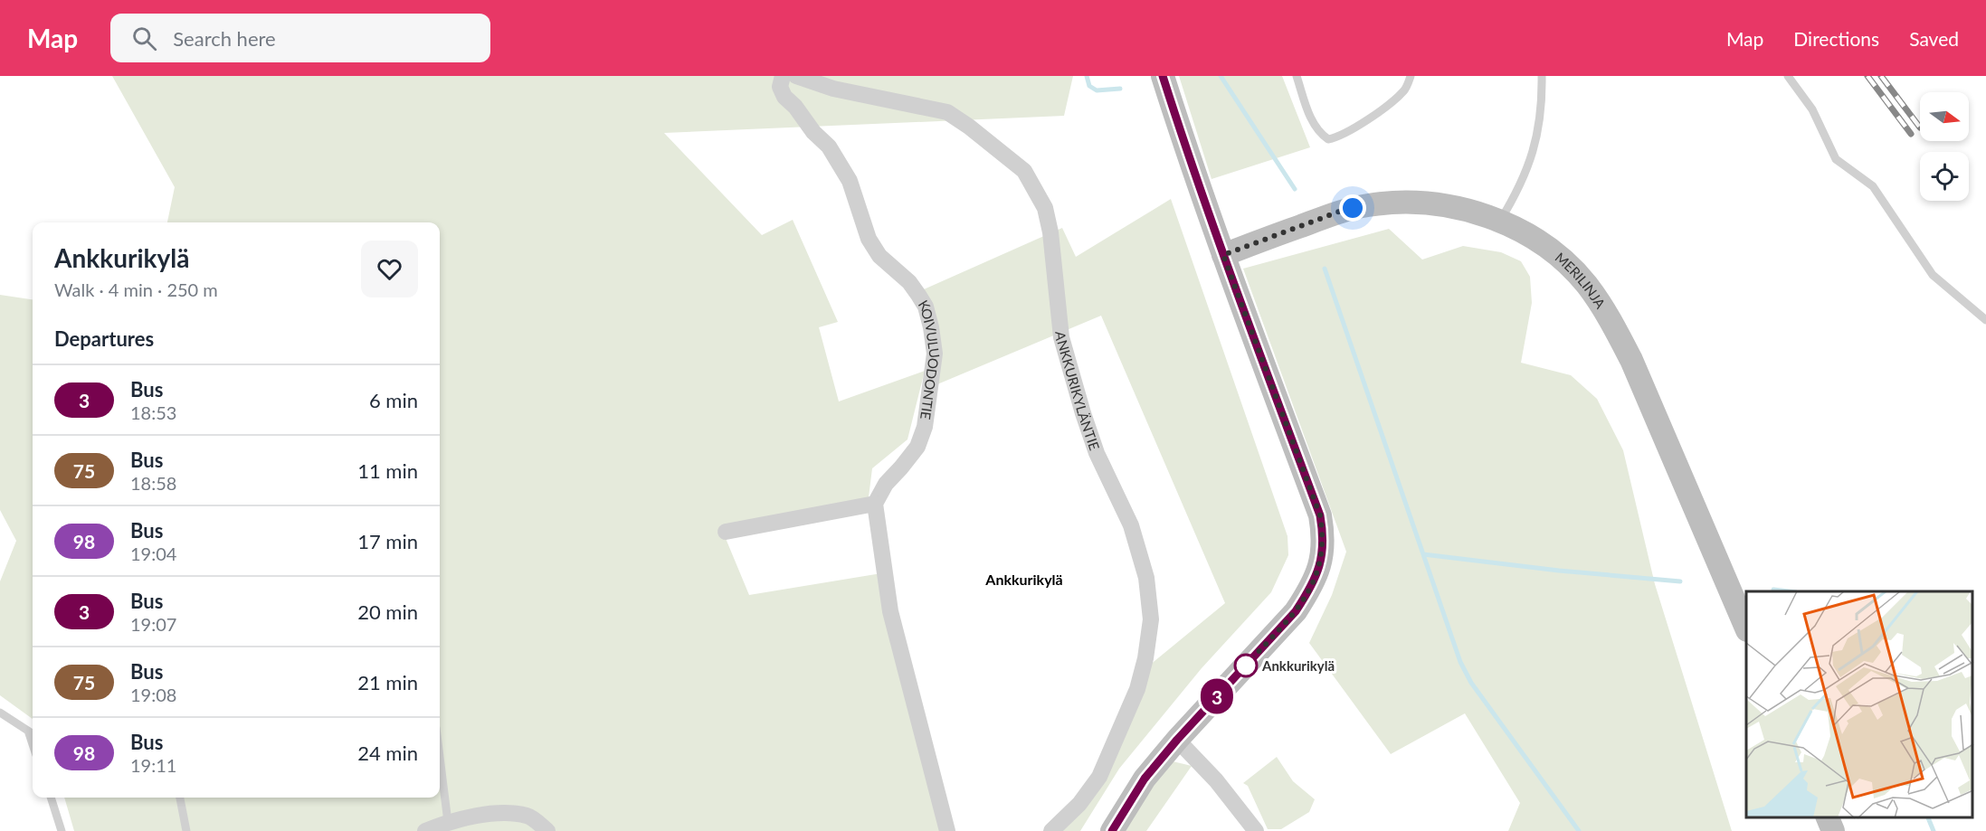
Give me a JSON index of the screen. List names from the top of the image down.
{
  "streets": {
    "street": ["MERILINJA", "KOIVULUODONTIE", "ANKKURIKYLÄNTIE"]
  },
  "districts": ["Ankkurikylä"],
  "places": ["Ankkurikylä"],
  "lines": ["bus line 3"],
  "north": "right",
  "page": {
    "header": "Map",
    "search": "Search here",
    "nav": ["Map", "Directions", "Saved"],
    "on_map": "3",
    "heading": [
      ["Ankkurikylä", "Walk · 4 min · 250 m"],
      "Departures"
    ],
    "list": [
      {
        "mark": "3",
        "name": "Bus",
        "note": "18:53",
        "value": "6 min"
      },
      {
        "mark": "75",
        "name": "Bus",
        "note": "18:58",
        "value": "11 min"
      },
      {
        "mark": "98",
        "name": "Bus",
        "note": "19:04",
        "value": "17 min"
      },
      {
        "mark": "3",
        "name": "Bus",
        "note": "19:07",
        "value": "20 min"
      },
      {
        "mark": "75",
        "name": "Bus",
        "note": "19:08",
        "value": "21 min"
      },
      {
        "mark": "98",
        "name": "Bus",
        "note": "19:11",
        "value": "24 min"
      }
    ]
  }
}
